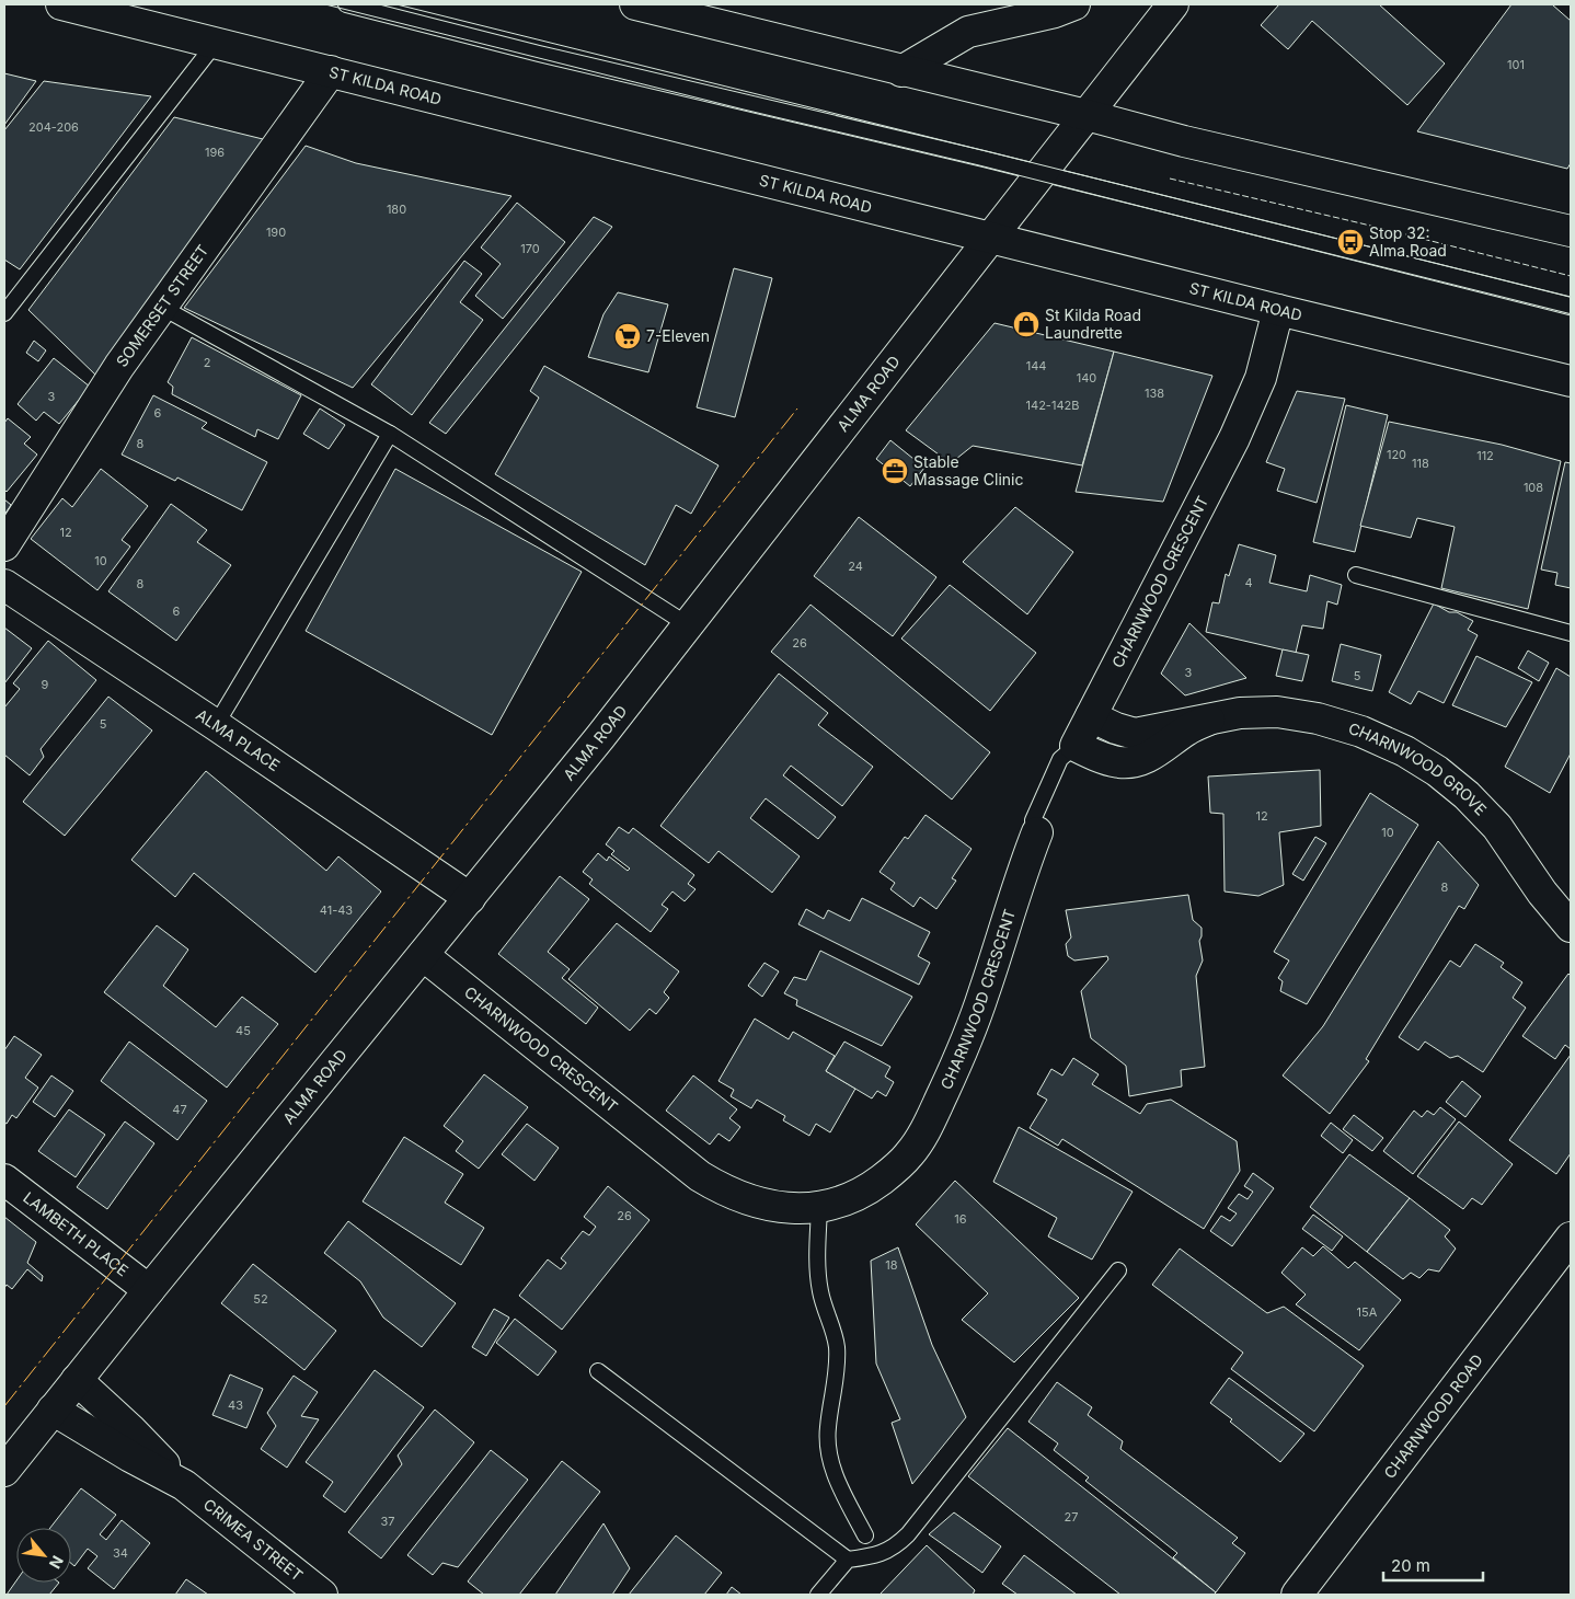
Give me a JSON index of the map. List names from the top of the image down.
{
  "streets": {
    "main road": [
      "ST KILDA ROAD",
      "SOMERSET STREET",
      "ALMA ROAD",
      "CHARNWOOD CRESCENT",
      "ALMA PLACE",
      "CHARNWOOD GROVE",
      "LAMBETH PLACE",
      "CHARNWOOD ROAD",
      "CRIMEA STREET"
    ]
  },
  "crossings": [
    ["ST KILDA ROAD", "SOMERSET STREET"],
    ["ST KILDA ROAD", "ALMA ROAD"],
    ["ST KILDA ROAD", "CHARNWOOD CRESCENT"],
    ["ALMA ROAD", "CHARNWOOD CRESCENT"],
    ["ALMA ROAD", "ALMA PLACE"],
    ["ALMA ROAD", "LAMBETH PLACE"],
    ["ALMA ROAD", "CRIMEA STREET"],
    ["CHARNWOOD CRESCENT", "CHARNWOOD GROVE"]
  ],
  "places": {
    "bus stop": ["Stop 32: Alma Road"],
    "shop": ["St Kilda Road Laundrette"],
    "supermarket": ["7-Eleven"],
    "office": ["Stable Massage Clinic"]
  },
  "house_numbers": [
    "101",
    "204-206",
    "196",
    "180",
    "190",
    "170",
    "2",
    "144",
    "140",
    "138",
    "3",
    "142-142B",
    "6",
    "8",
    "120",
    "112",
    "118",
    "108",
    "12",
    "10",
    "24",
    "4",
    "8",
    "6",
    "26",
    "3",
    "5",
    "9",
    "5",
    "12",
    "10",
    "8",
    "41-43",
    "45",
    "47",
    "26",
    "16",
    "18",
    "52",
    "15A",
    "43",
    "27",
    "37",
    "34"
  ],
  "scale_bar": "20 m",
  "north": "bottom right"
}
